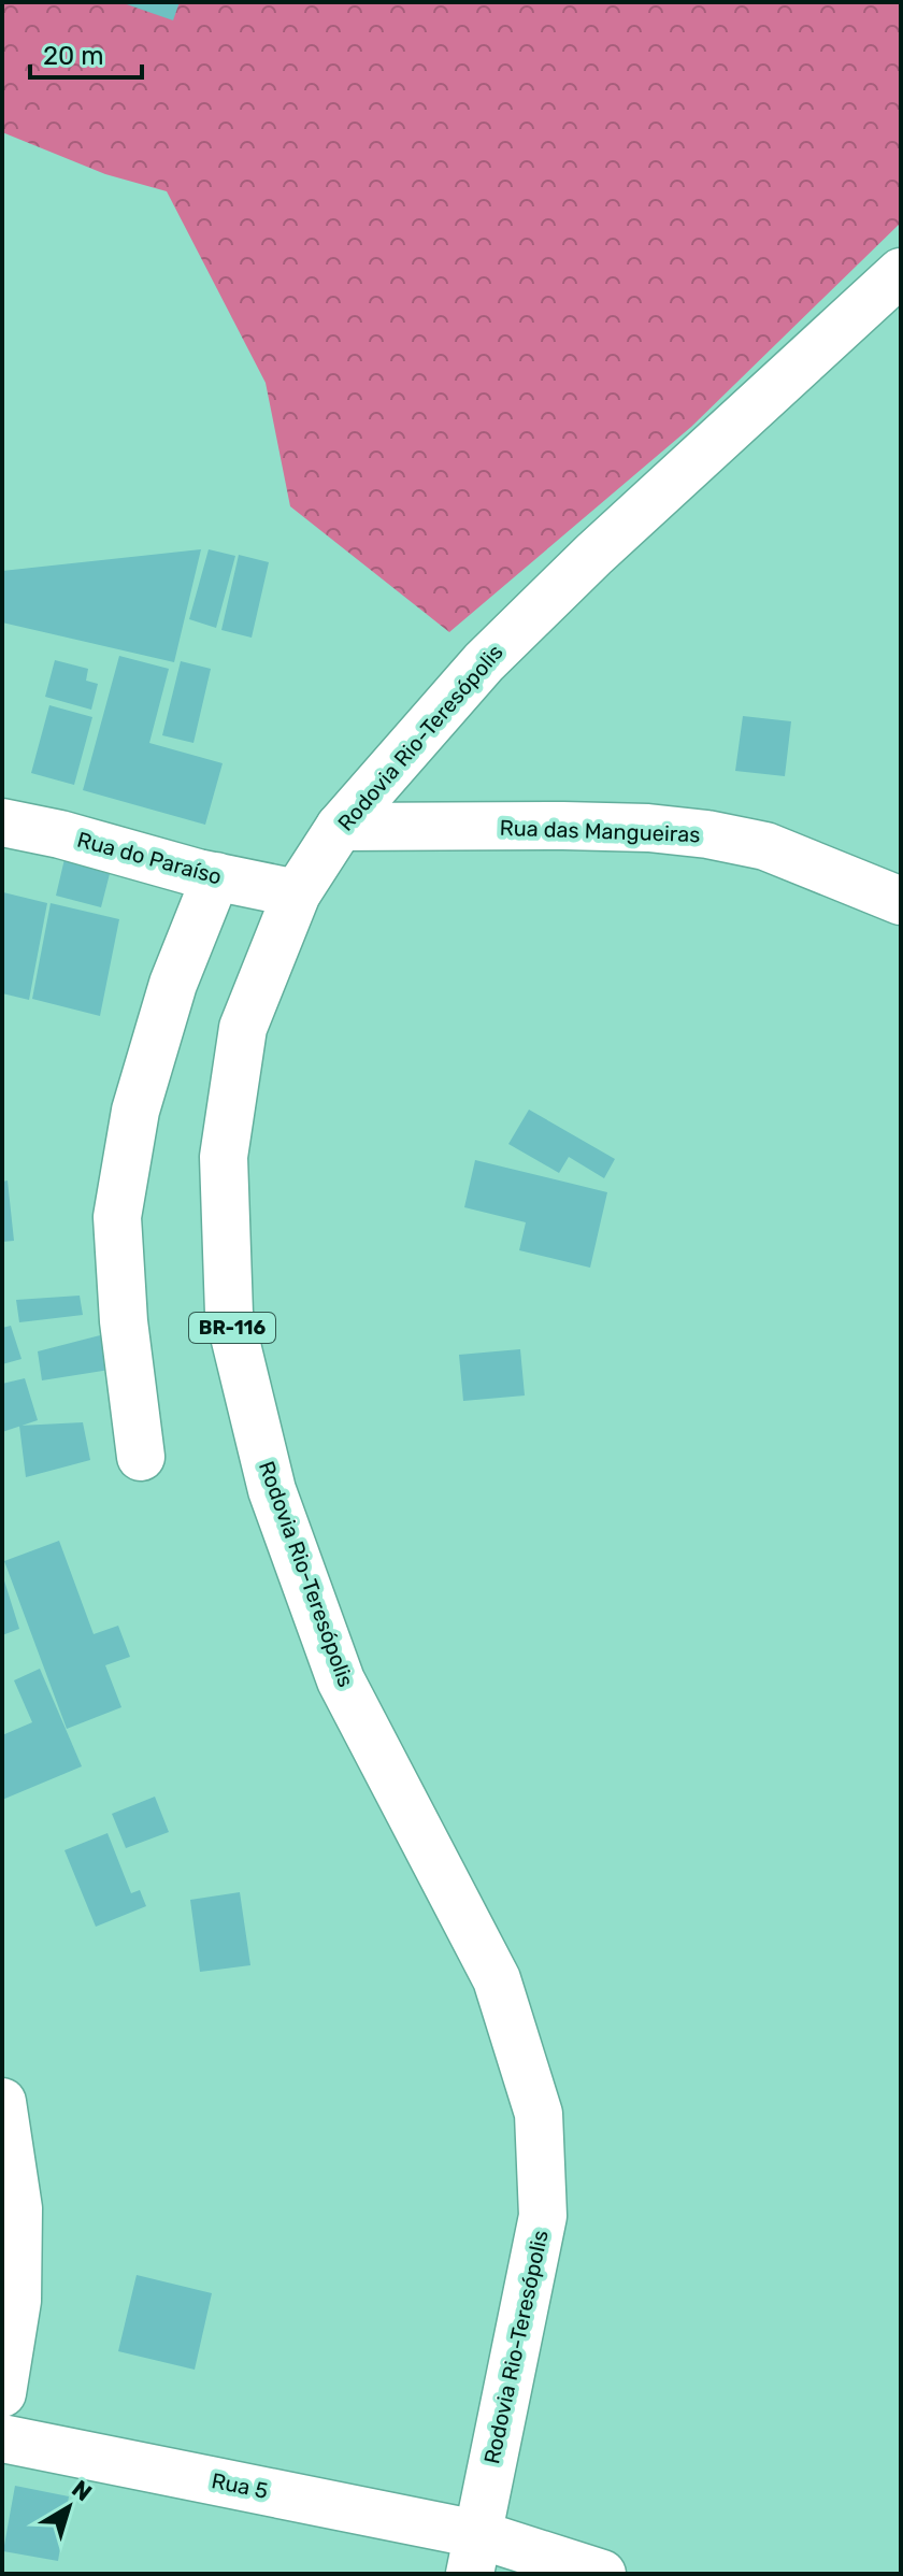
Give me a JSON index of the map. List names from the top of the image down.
{
  "streets": {
    "main road": [
      "Rodovia Rio-Teresópolis",
      "Rua das Mangueiras",
      "Rua do Paraíso",
      "BR-116",
      "Rua 5"
    ]
  },
  "crossings": [
    ["Rodovia Rio-Teresópolis", "Rua das Mangueiras"],
    ["Rodovia Rio-Teresópolis", "Rua do Paraíso"],
    ["Rodovia Rio-Teresópolis", "Rua 5"]
  ],
  "scale_bar": "20 m",
  "north": "top right"
}
